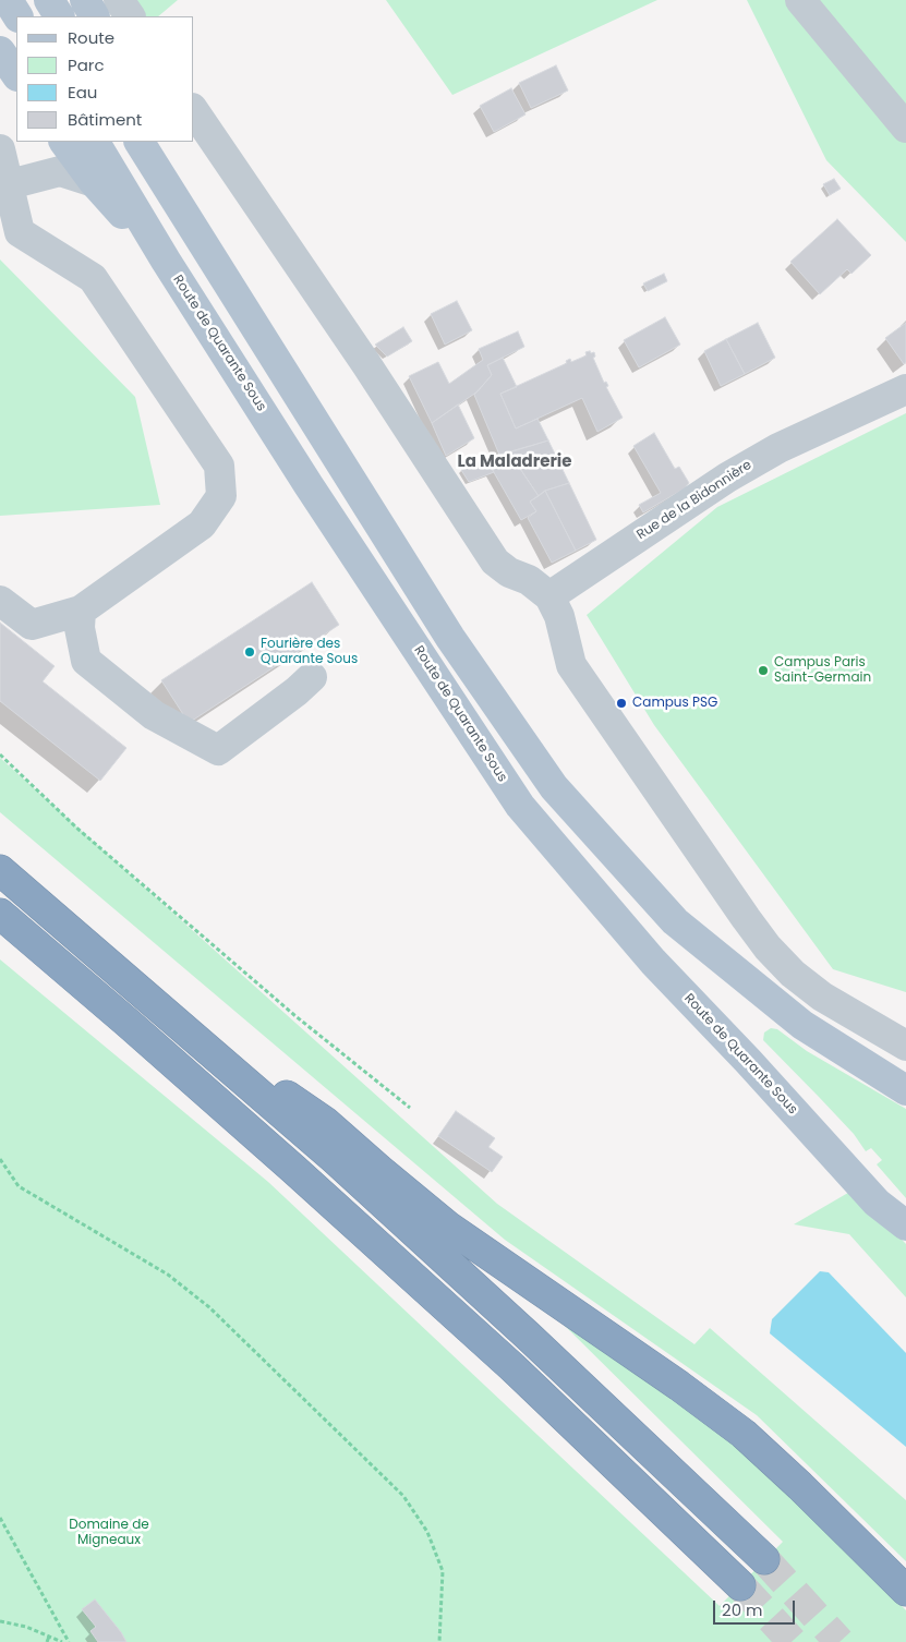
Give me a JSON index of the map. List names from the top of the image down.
{
  "streets": {
    "main road": ["Route de Quarante Sous"],
    "street": ["Rue de la Bidonnière"]
  },
  "districts": ["La Maladrerie"],
  "parks": ["Domaine de Migneaux"],
  "places": ["Fourière des Quarante Sous", "Campus Paris Saint-Germain", "Campus PSG"],
  "legend": [
    "Route",
    "Parc",
    "Eau",
    "Bâtiment"
  ],
  "scale_bar": "20 m"
}
